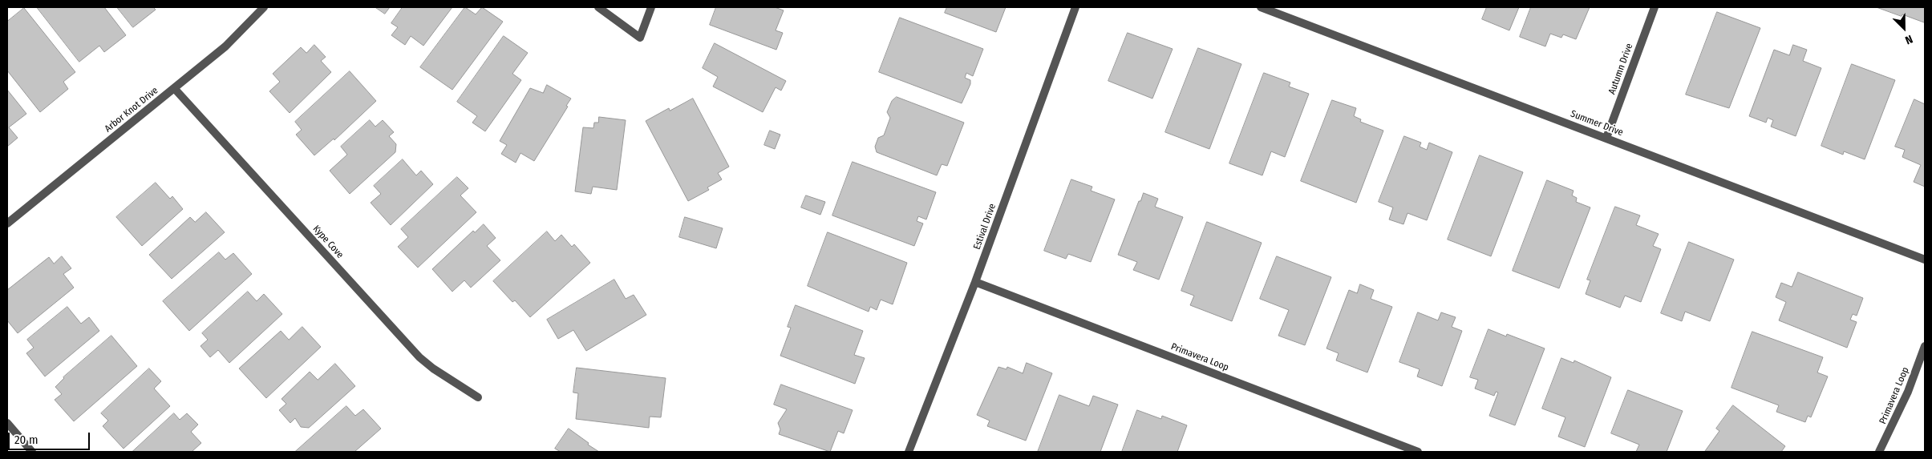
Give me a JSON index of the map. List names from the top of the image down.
{
  "streets": {
    "street": [
      "Autumn Drive",
      "Arbor Knot Drive",
      "Summer Drive",
      "Estival Drive",
      "Kype Cove",
      "Primavera Loop"
    ]
  },
  "crossings": [
    ["Autumn Drive", "Summer Drive"],
    ["Arbor Knot Drive", "Kype Cove"],
    ["Estival Drive", "Primavera Loop"]
  ],
  "scale_bar": "20 m",
  "north": "bottom right"
}
